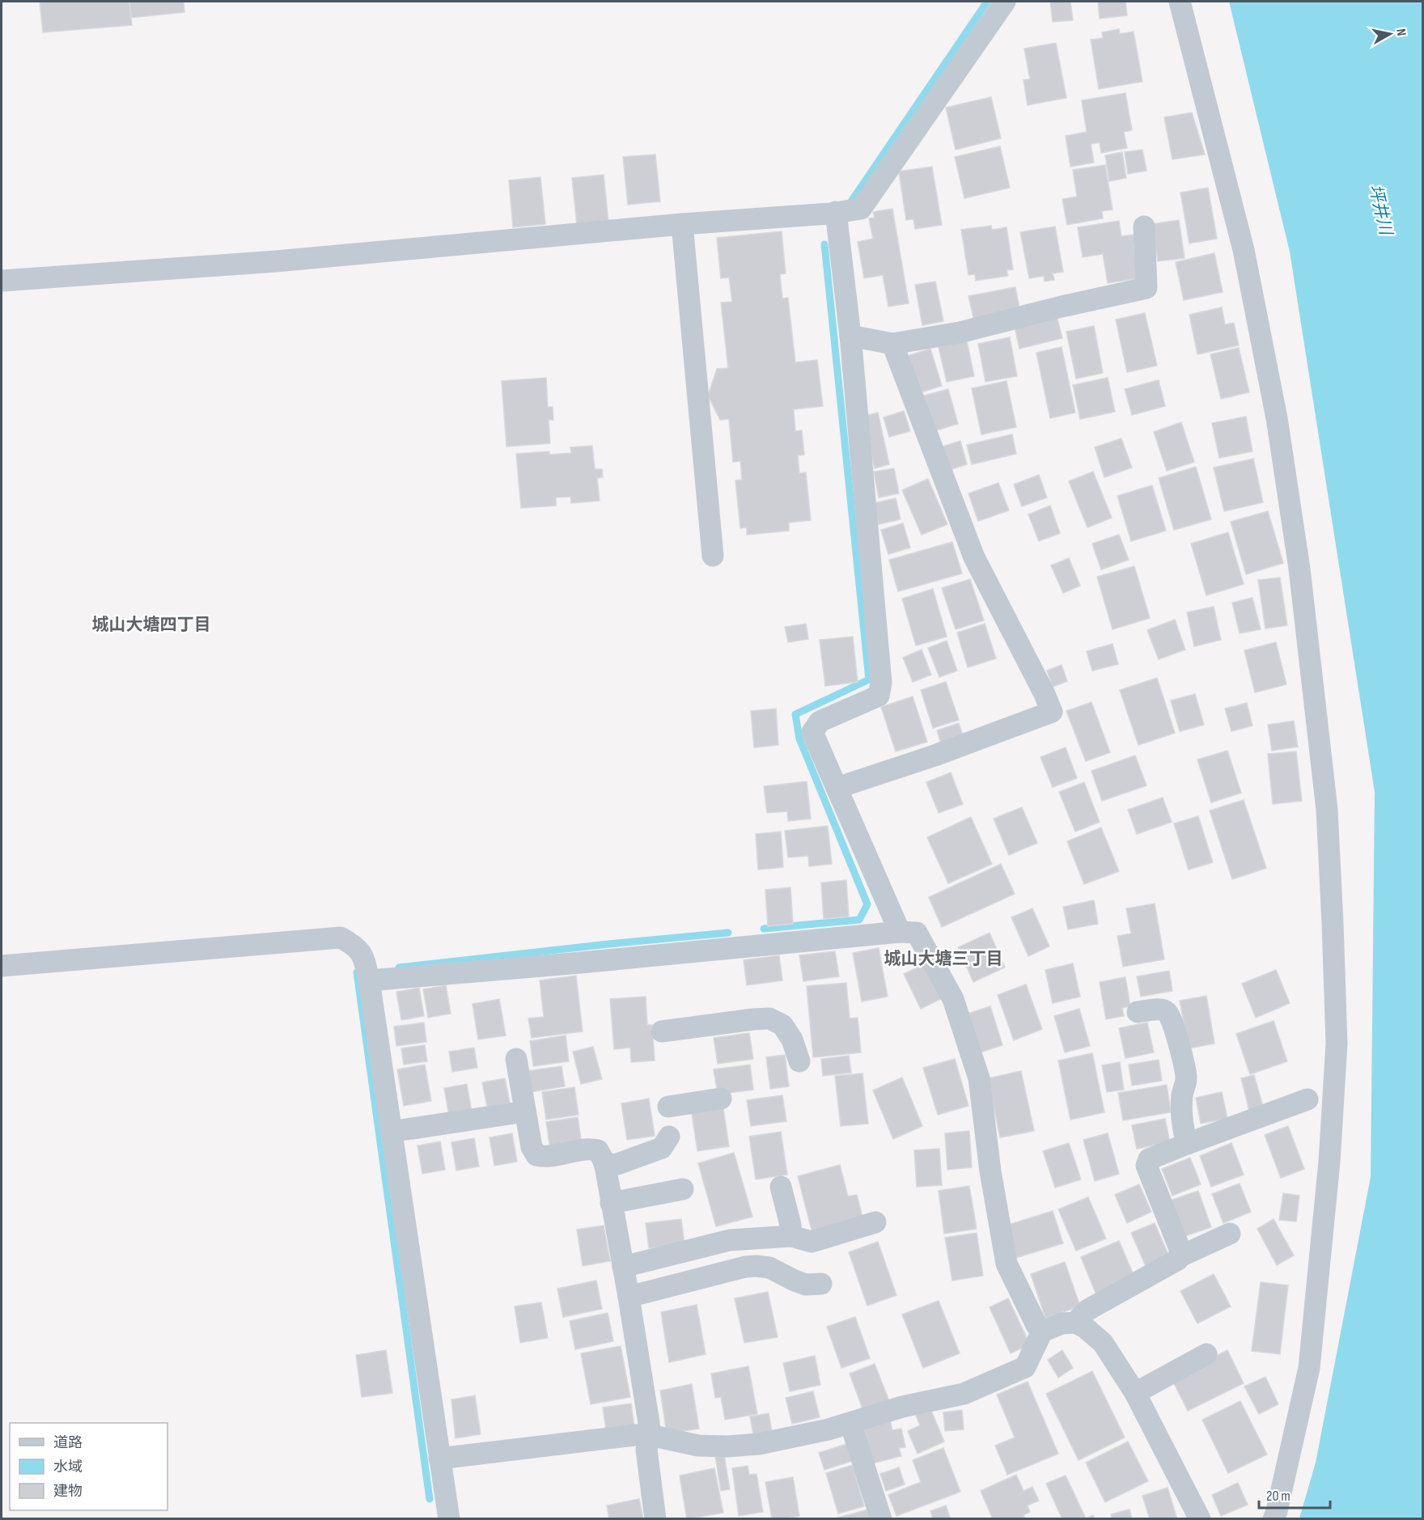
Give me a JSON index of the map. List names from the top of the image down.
{
  "districts": ["城山大塘四丁目", "城山大塘三丁目"],
  "water": ["坪井川"],
  "legend": ["道路", "水域", "建物"],
  "scale_bar": "20 m",
  "north": "right"
}
